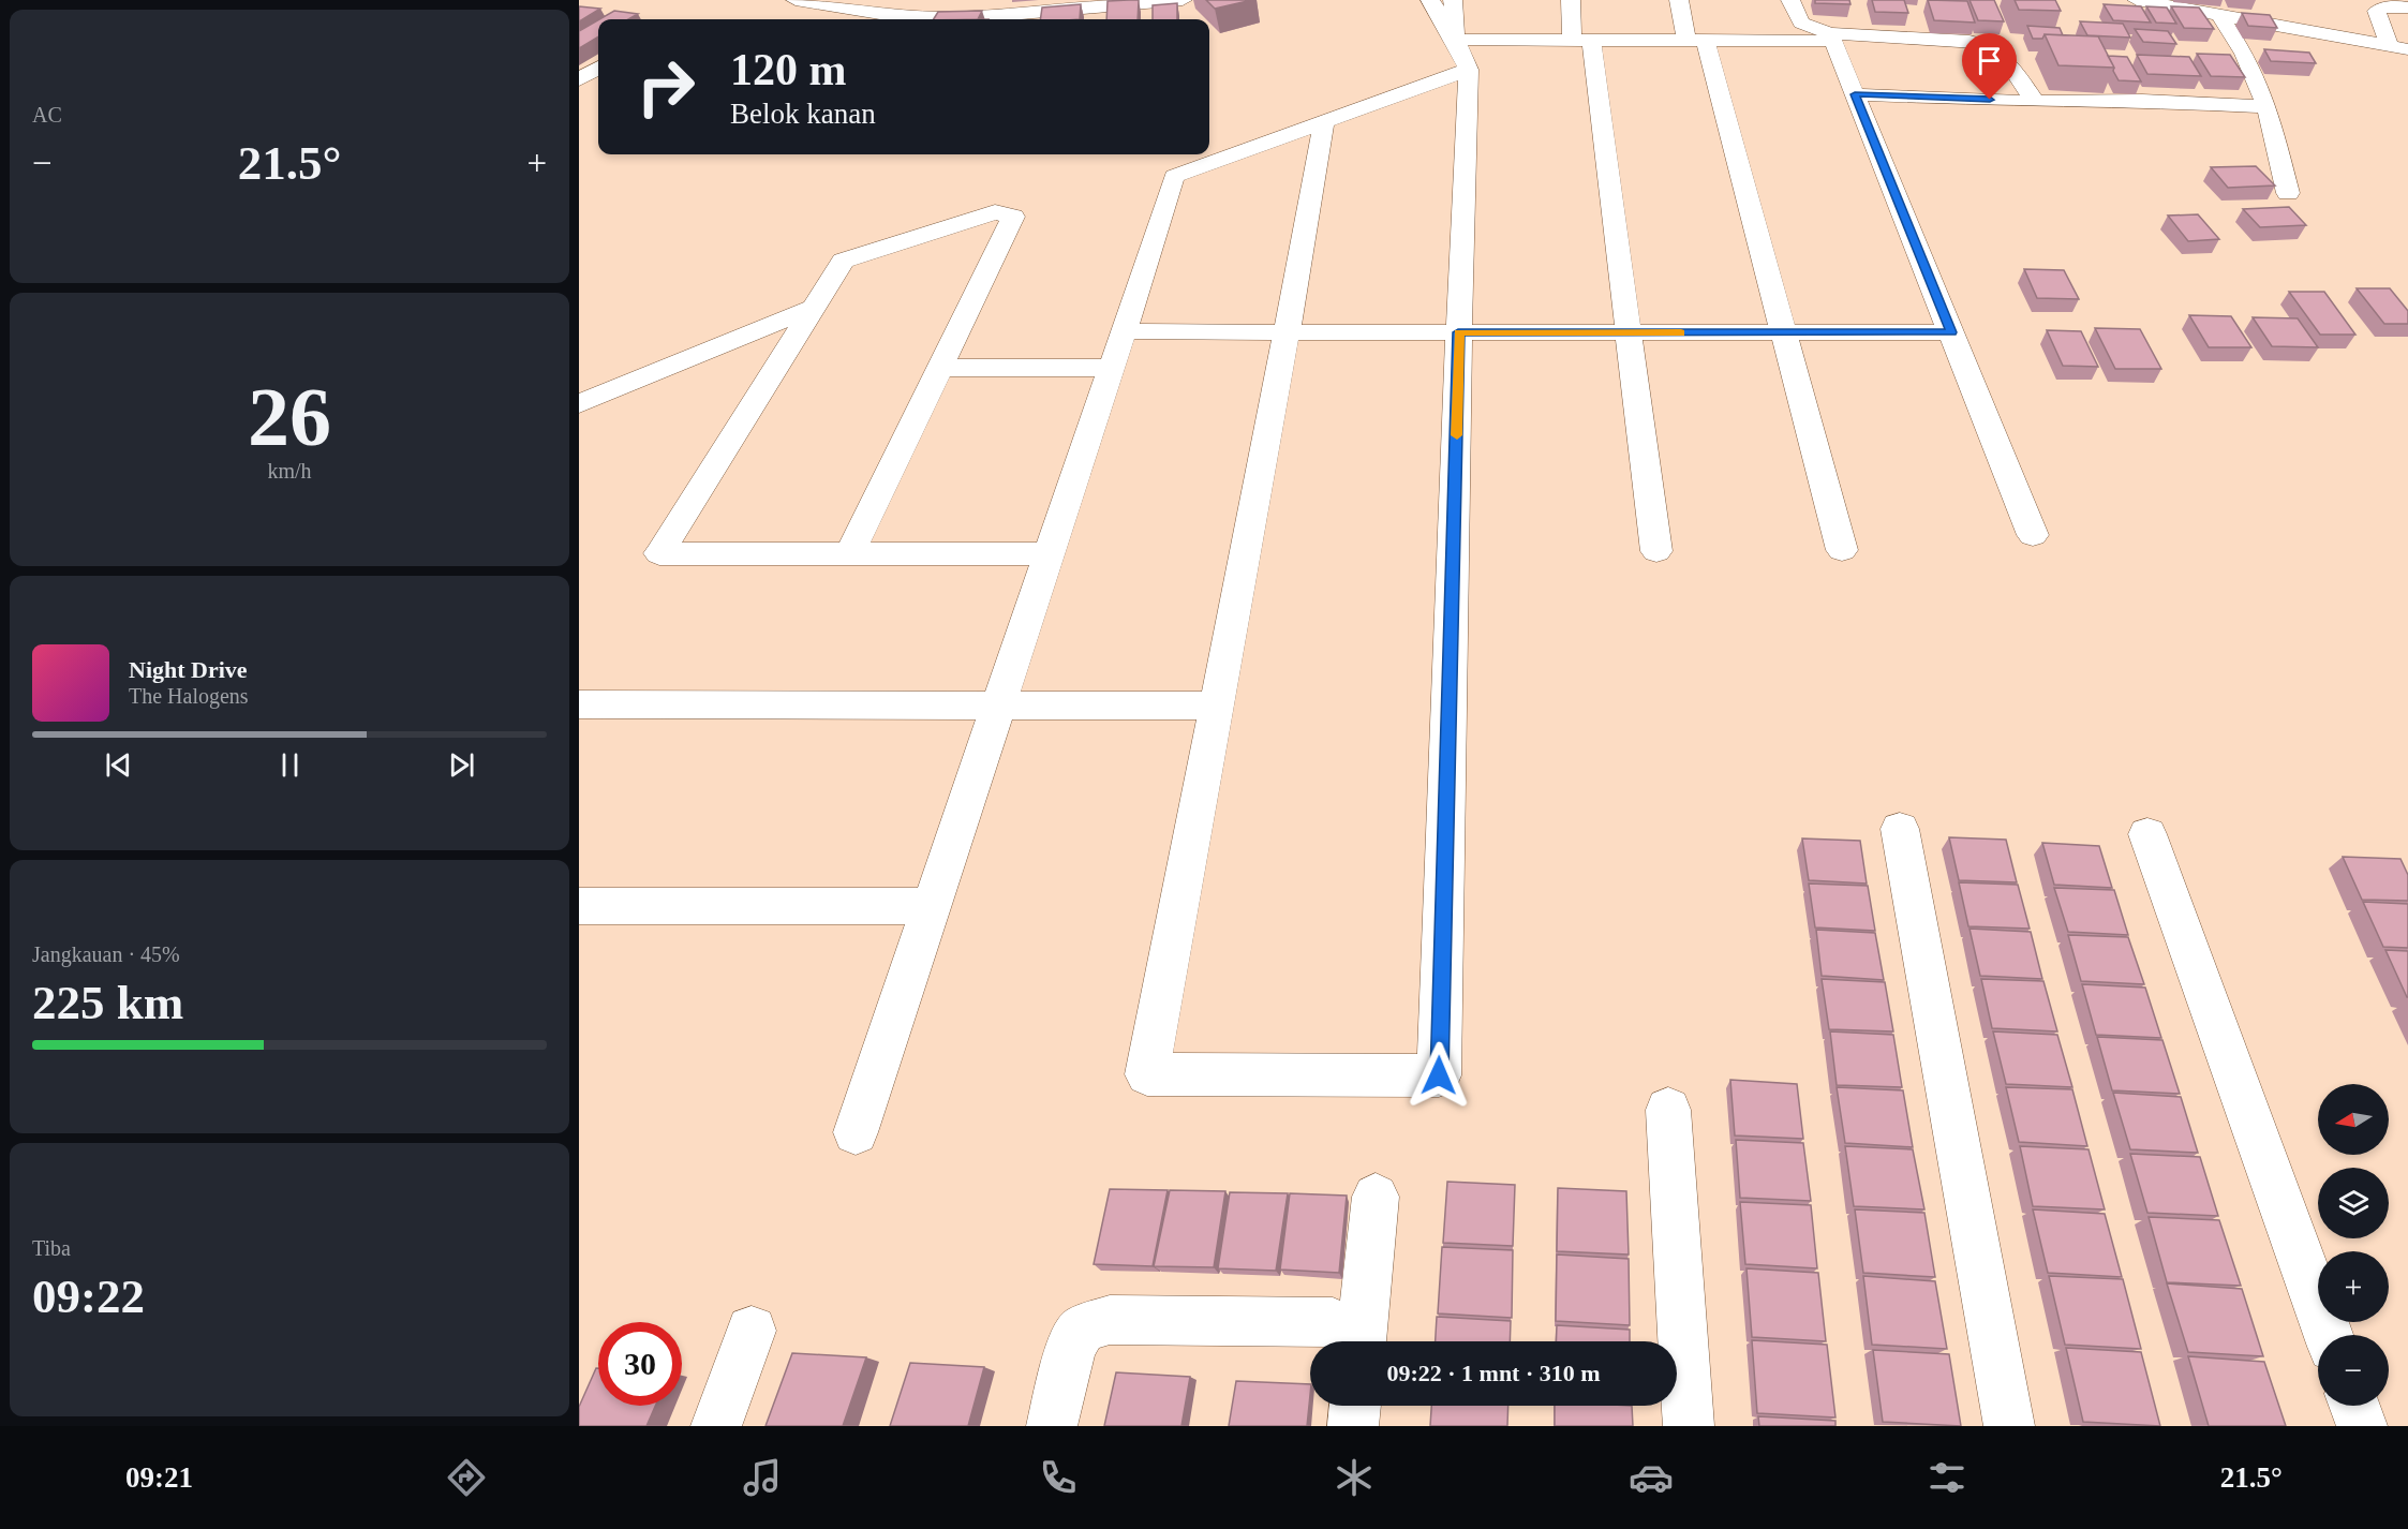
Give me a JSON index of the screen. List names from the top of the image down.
{
  "north": "left",
  "page": {
    "tile": [
      "AC",
      ["26", "km/h"],
      ["Jangkauan · 45%", "225 km"],
      ["Tiba", "09:22"]
    ],
    "turn": ["120 m", "Belok kanan"],
    "heat": ["−", "21.5°", "+"],
    "song": ["Night Drive", "The Halogens"],
    "map_buttons": ["+", "−"],
    "limit": "30",
    "trip": "09:22 · 1 mnt · 310 m",
    "tabs": ["09:21", "21.5°"]
  }
}
